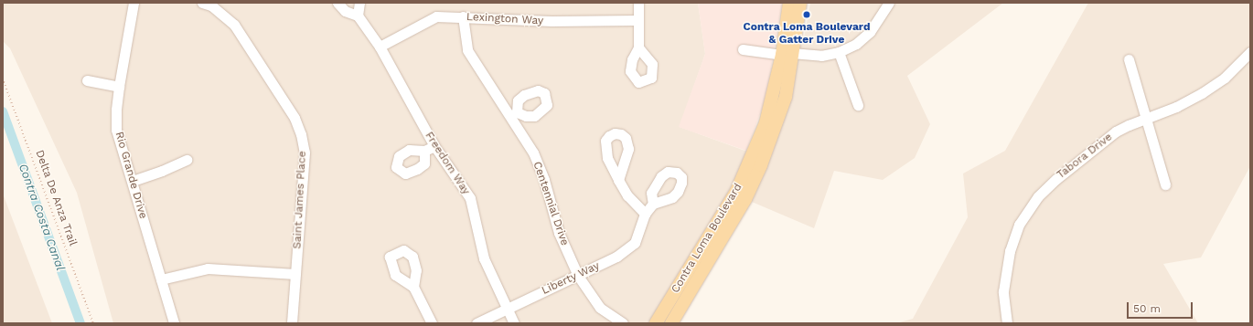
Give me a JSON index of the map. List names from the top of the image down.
{
  "streets": {
    "main road": ["Contra Loma Boulevard"],
    "street": [
      "Lexington Way",
      "Tabora Drive",
      "Freedom Way",
      "Rio Grande Drive",
      "Saint James Place",
      "Centennial Drive",
      "Liberty Way"
    ],
    "path": ["Delta De Anza Trail"]
  },
  "crossings": [
    ["Lexington Way", "Freedom Way"],
    ["Lexington Way", "Centennial Drive"],
    ["Freedom Way", "Liberty Way"],
    ["Centennial Drive", "Liberty Way"]
  ],
  "water": ["Contra Costa Canal"],
  "places": ["Contra Loma Boulevard & Gatter Drive"],
  "scale_bar": "50 m"
}
